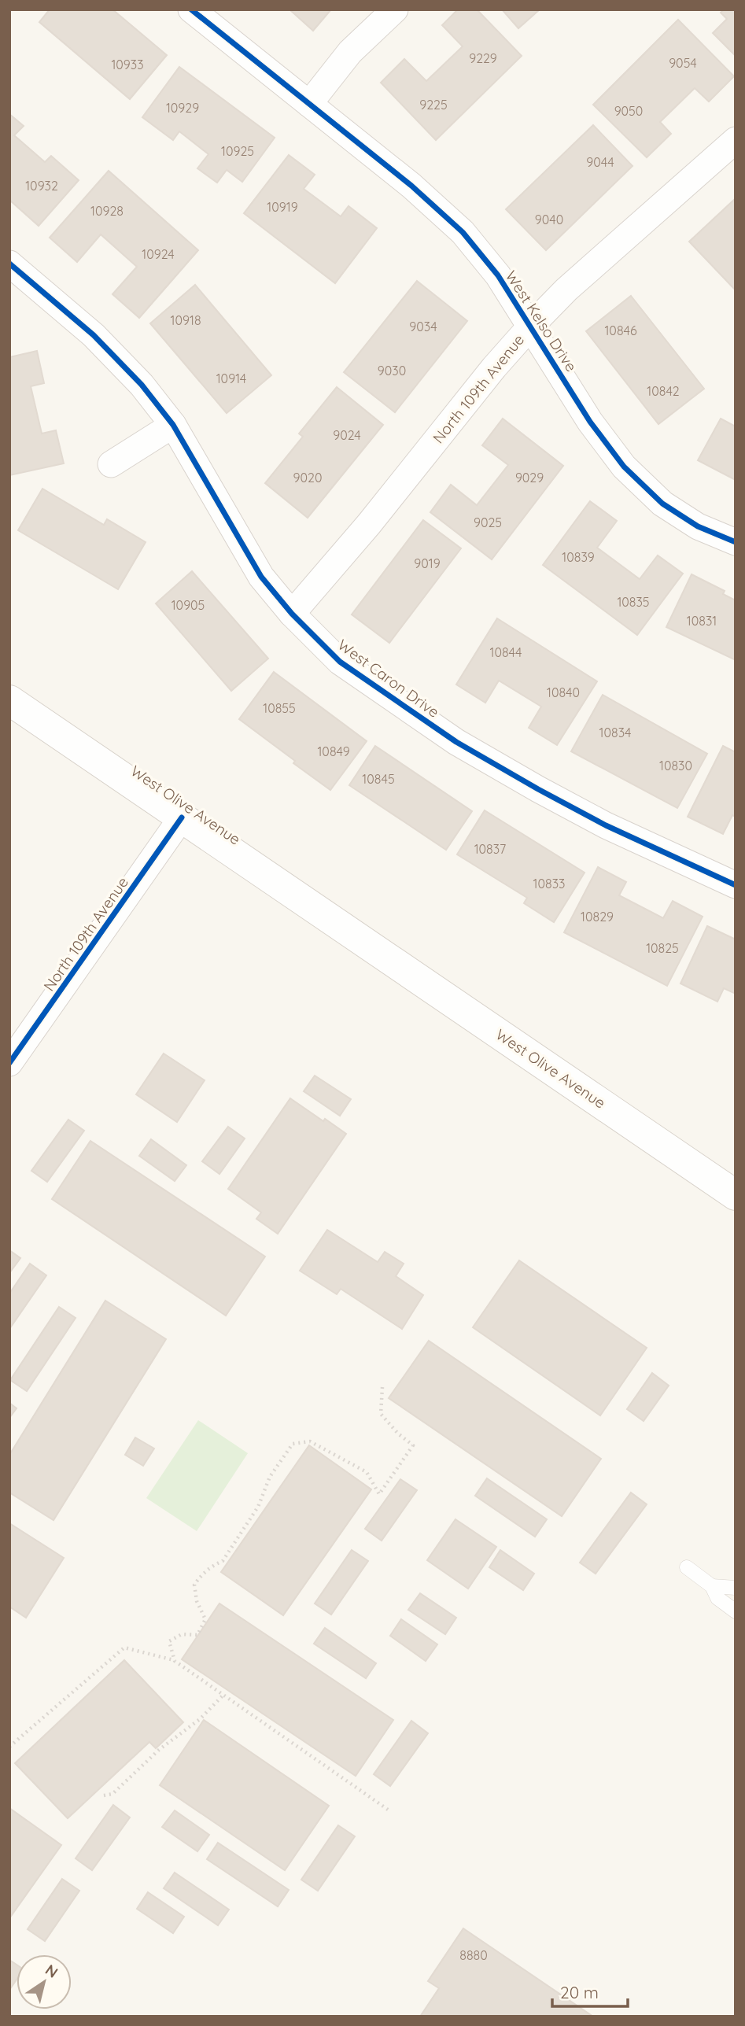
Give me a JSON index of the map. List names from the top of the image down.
{
  "streets": {
    "main road": ["West Olive Avenue"],
    "street": ["West Kelso Drive", "North 109th Avenue", "West Caron Drive"]
  },
  "crossings": [
    ["West Kelso Drive", "North 109th Avenue"],
    ["North 109th Avenue", "West Caron Drive"],
    ["North 109th Avenue", "West Olive Avenue"]
  ],
  "house_numbers": [
    "9229",
    "9054",
    "10933",
    "9225",
    "10929",
    "9050",
    "10925",
    "9044",
    "10932",
    "10919",
    "10928",
    "9040",
    "10924",
    "10918",
    "9034",
    "10846",
    "9030",
    "10914",
    "10842",
    "9024",
    "9020",
    "9029",
    "9025",
    "10839",
    "9019",
    "10835",
    "10905",
    "10831",
    "10844",
    "10840",
    "10855",
    "10834",
    "10849",
    "10830",
    "10845",
    "10837",
    "10833",
    "10829",
    "10825",
    "8880"
  ],
  "scale_bar": "20 m",
  "north": "top right"
}
